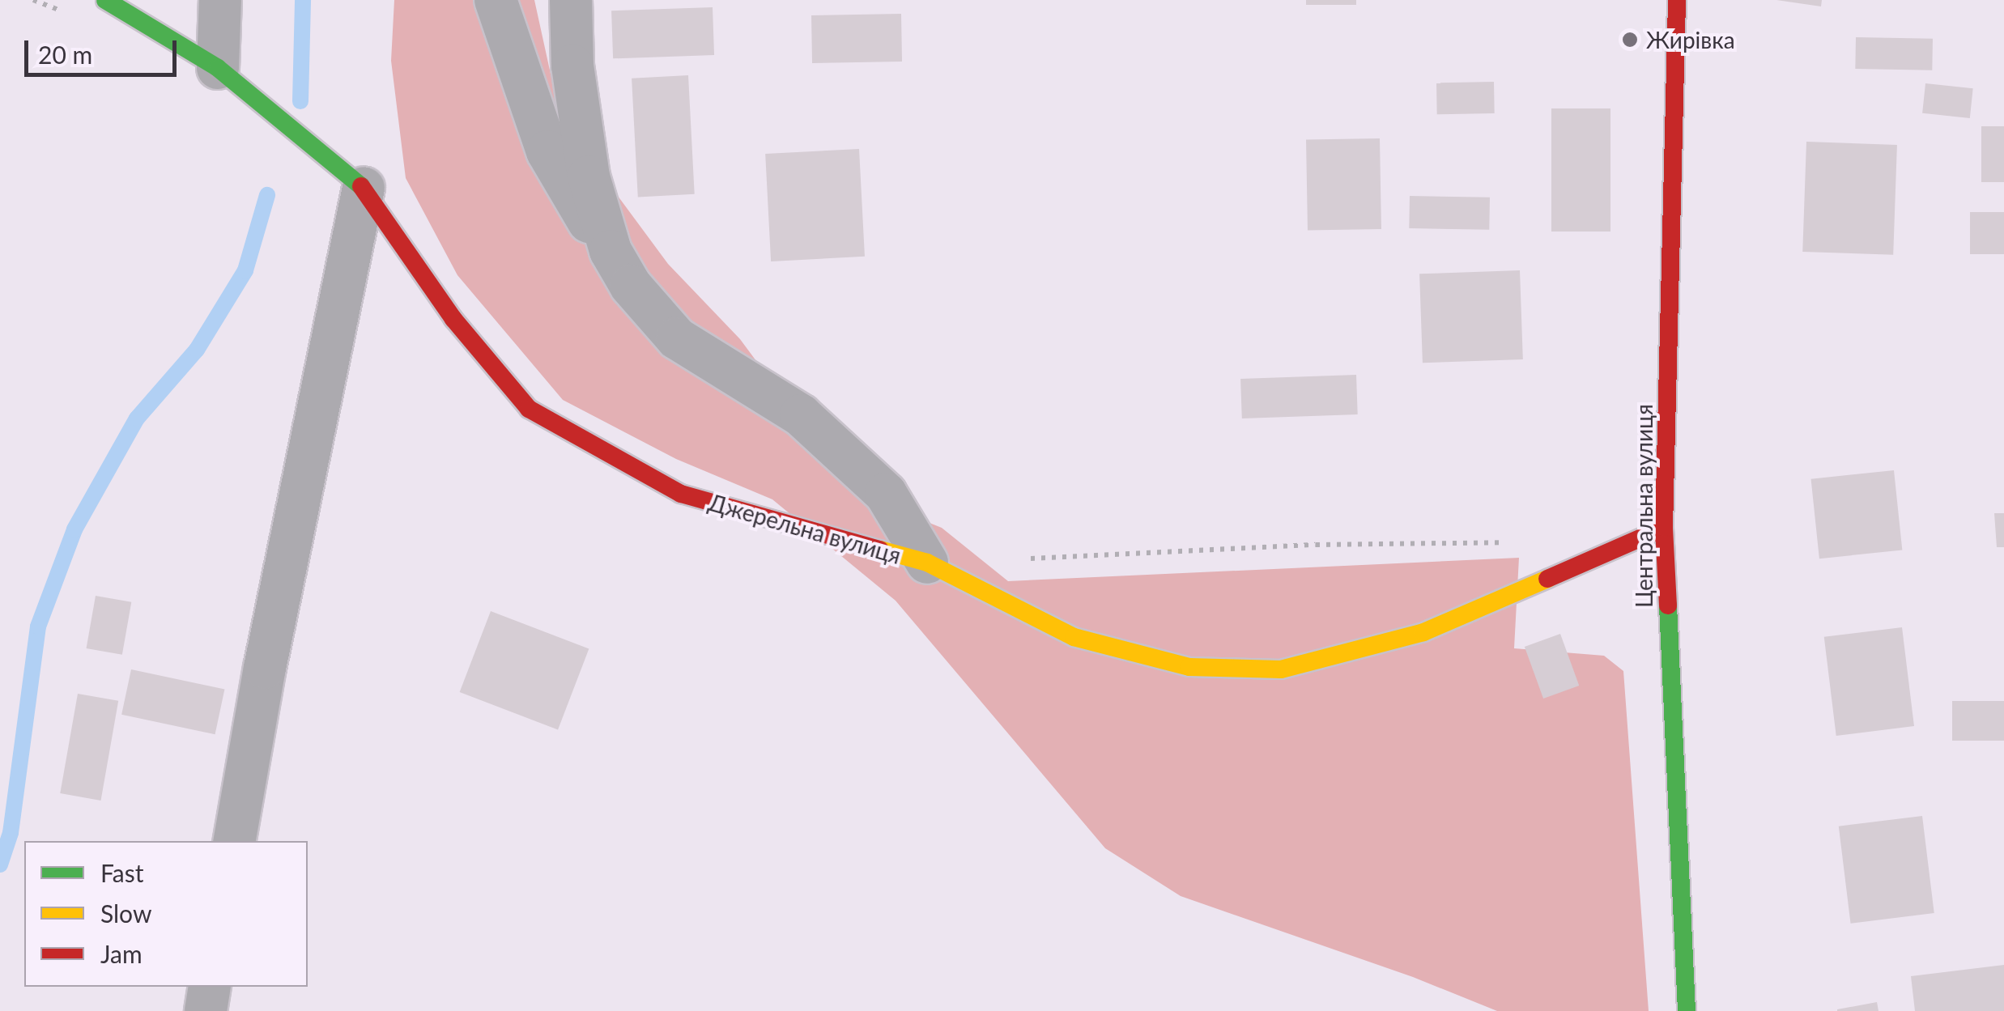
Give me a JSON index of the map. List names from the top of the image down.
{
  "streets": {
    "street": ["Центральна вулиця", "Джерельна вулиця"]
  },
  "places": ["Жирівка"],
  "legend": ["Fast", "Slow", "Jam"],
  "scale_bar": "20 m"
}
